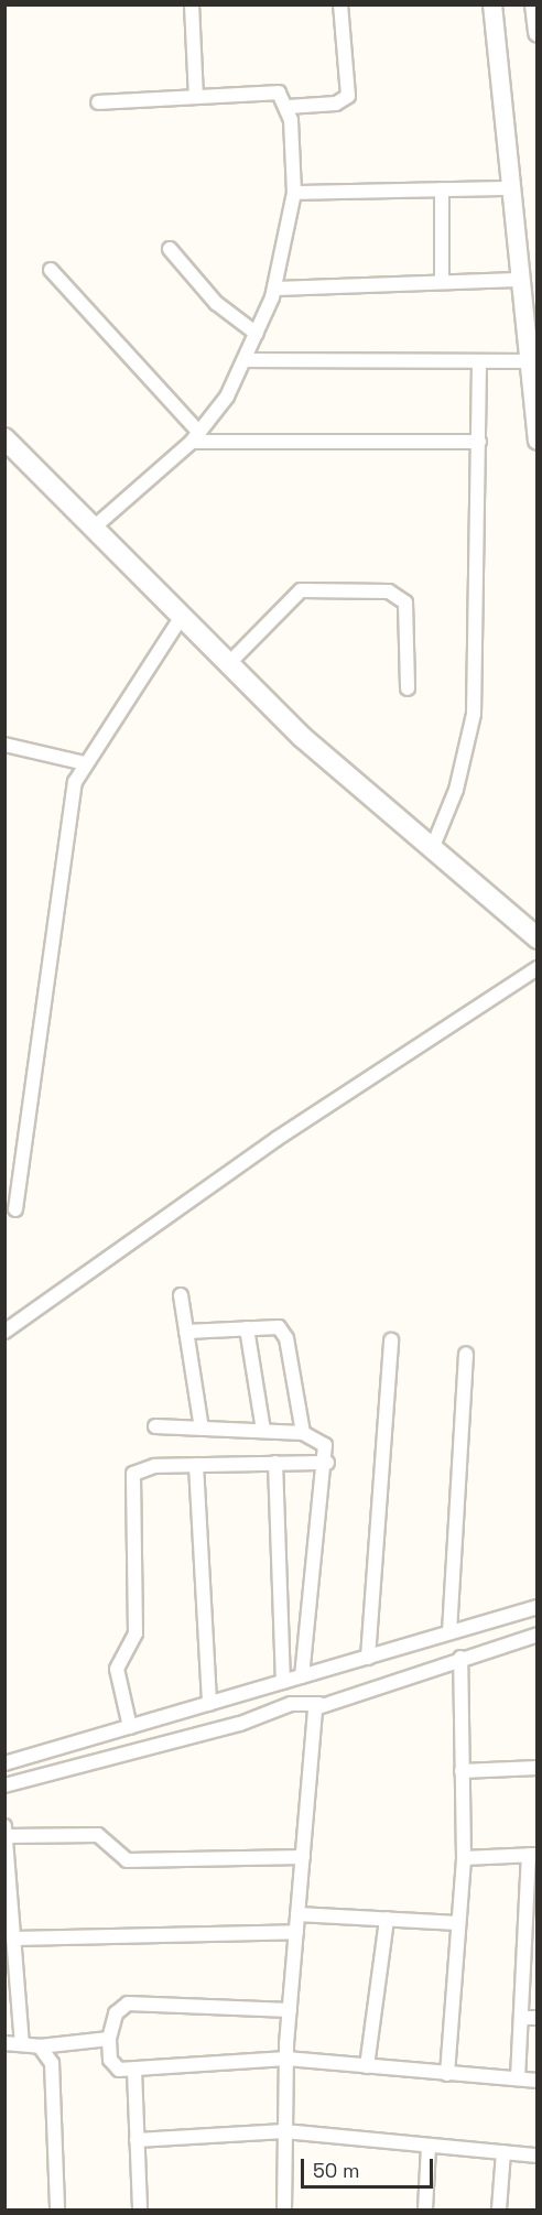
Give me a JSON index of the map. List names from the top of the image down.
{
  "scale_bar": "50 m"
}
